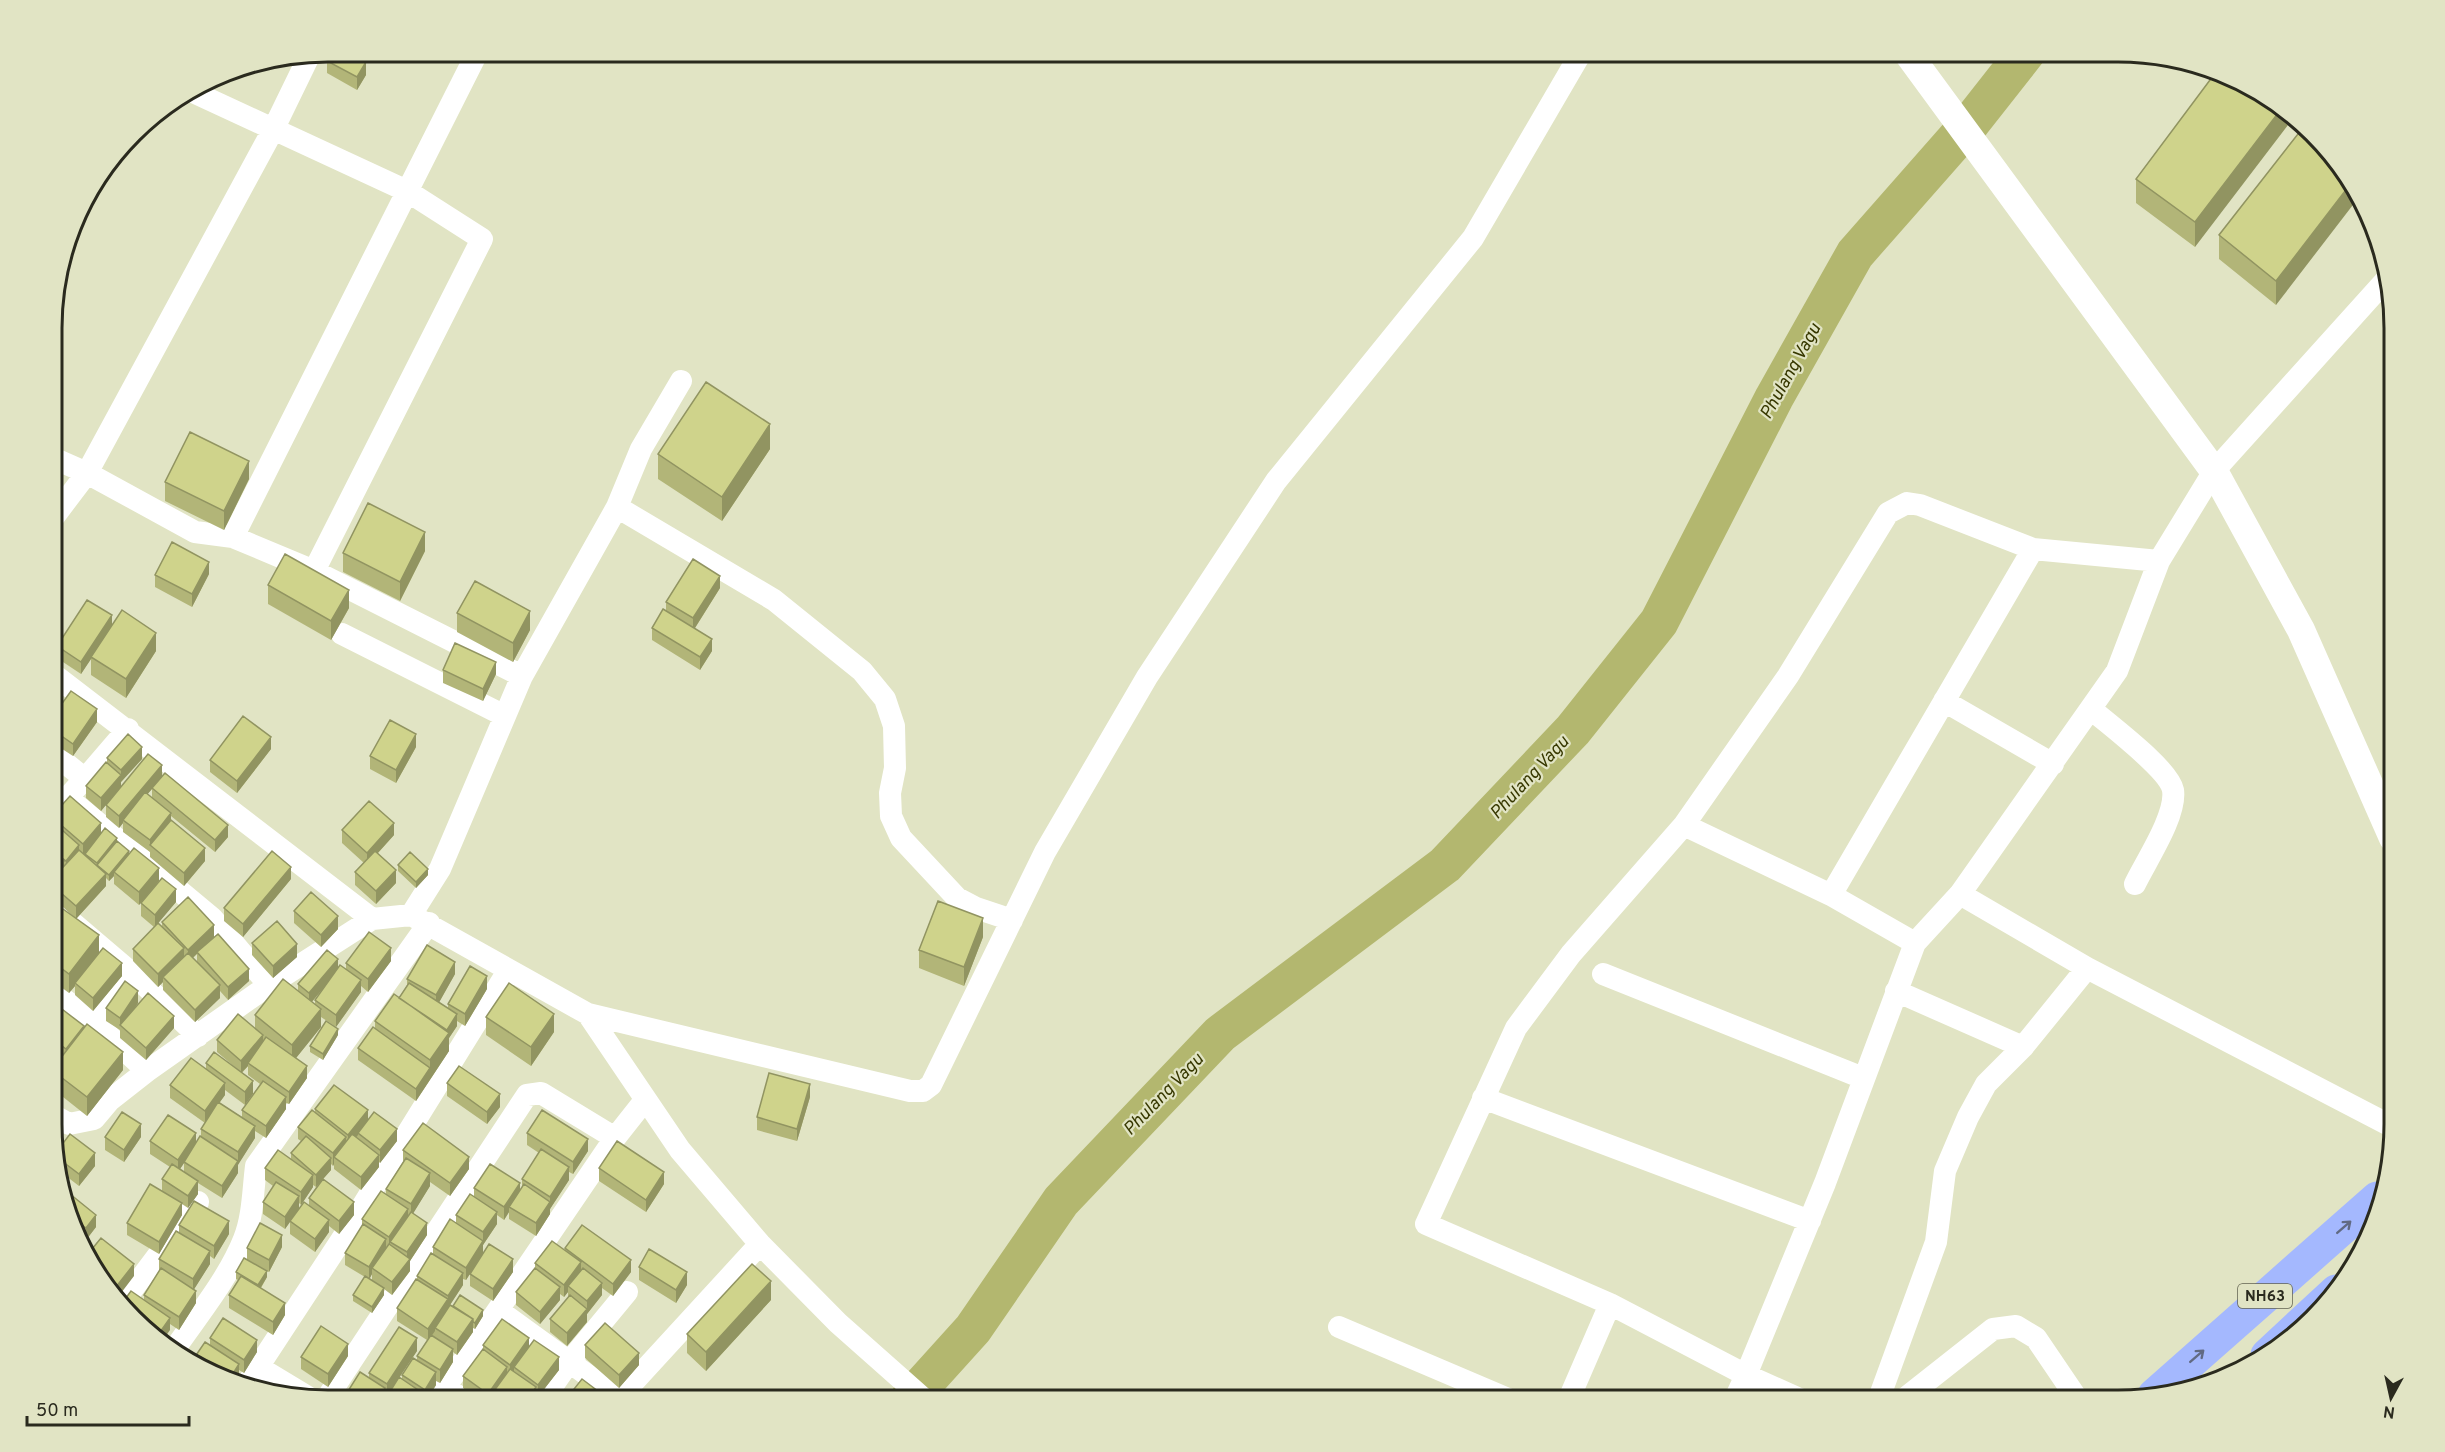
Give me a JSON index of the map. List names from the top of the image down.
{
  "streets": {
    "highway": ["NH63"]
  },
  "water": ["Phulang Vagu"],
  "scale_bar": "50 m",
  "north": "bottom"
}
